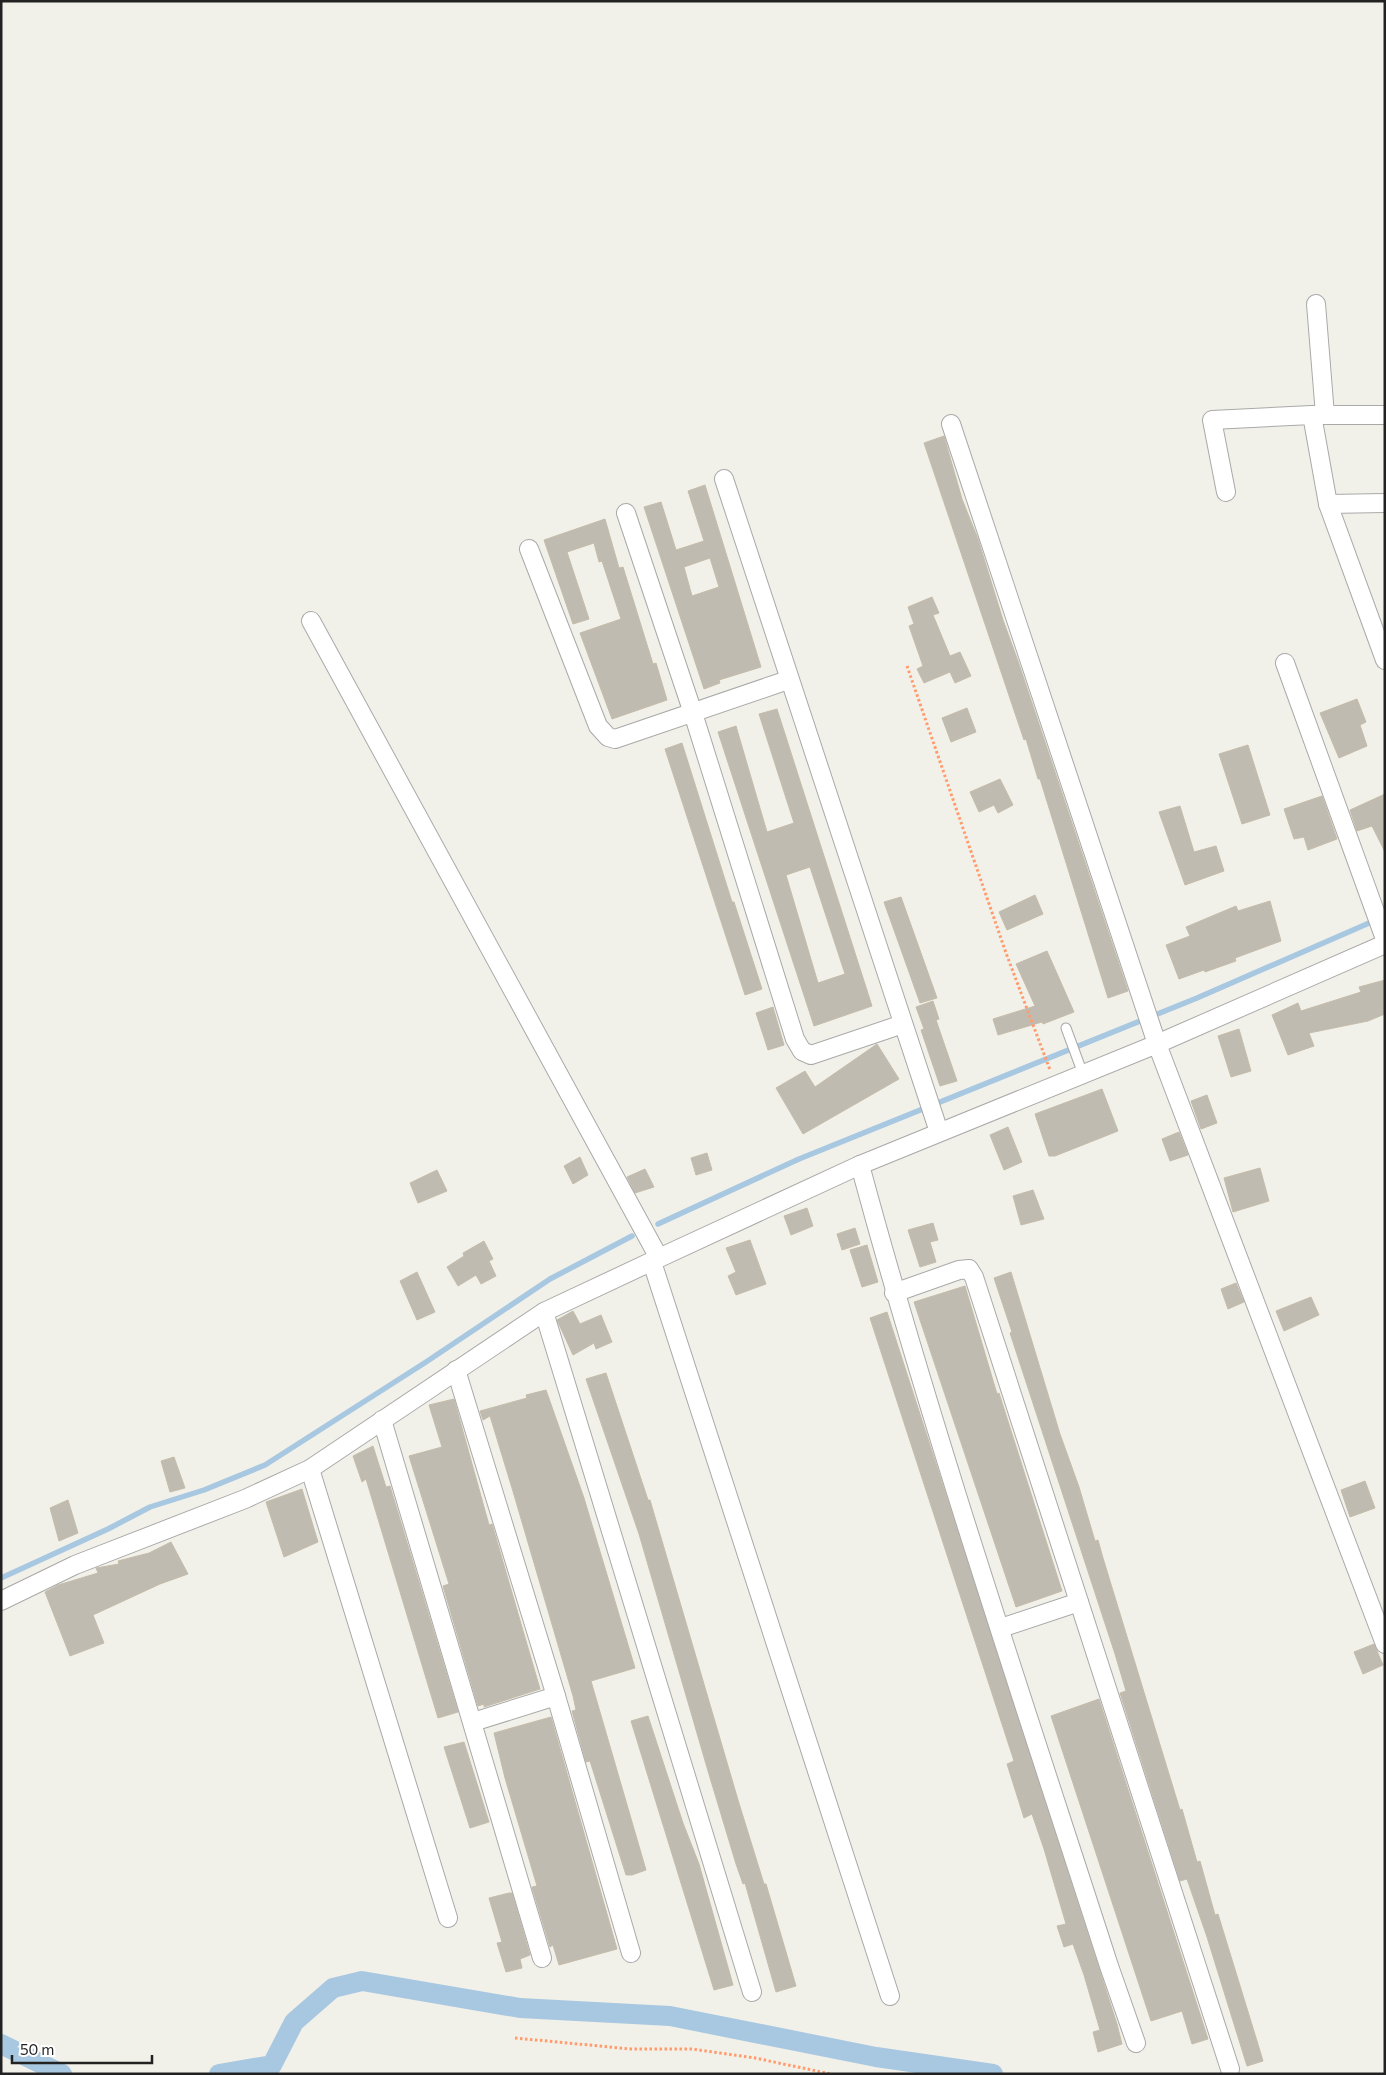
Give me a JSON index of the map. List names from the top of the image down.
{
  "scale_bar": "50 m"
}
